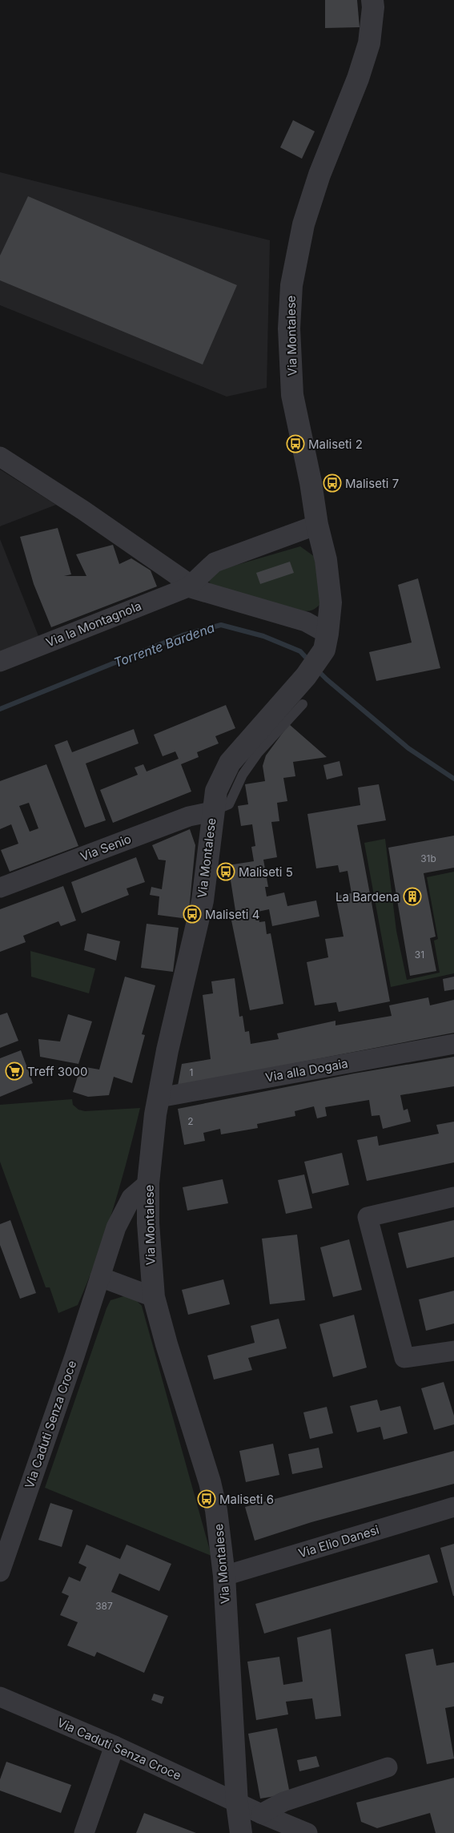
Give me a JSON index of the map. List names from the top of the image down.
{
  "streets": {
    "street": [
      "Via Montalese",
      "Via la Montagnola",
      "Via Senio",
      "Via alla Dogaia",
      "Via Caduti Senza Croce",
      "Via Elio Danesi"
    ]
  },
  "crossings": [
    ["Via Montalese", "Via Senio"],
    ["Via Montalese", "Via alla Dogaia"],
    ["Via Montalese", "Via Caduti Senza Croce"],
    ["Via Montalese", "Via Elio Danesi"]
  ],
  "water": ["Torrente Bardena"],
  "places": {
    "bus stop": [
      "Maliseti 2",
      "Maliseti 7",
      "Maliseti 5",
      "Maliseti 4",
      "Maliseti 6"
    ],
    "building": ["La Bardena"],
    "supermarket": ["Treff 3000"]
  },
  "house_numbers": [
    "31b",
    "31",
    "1",
    "2",
    "387"
  ]
}
